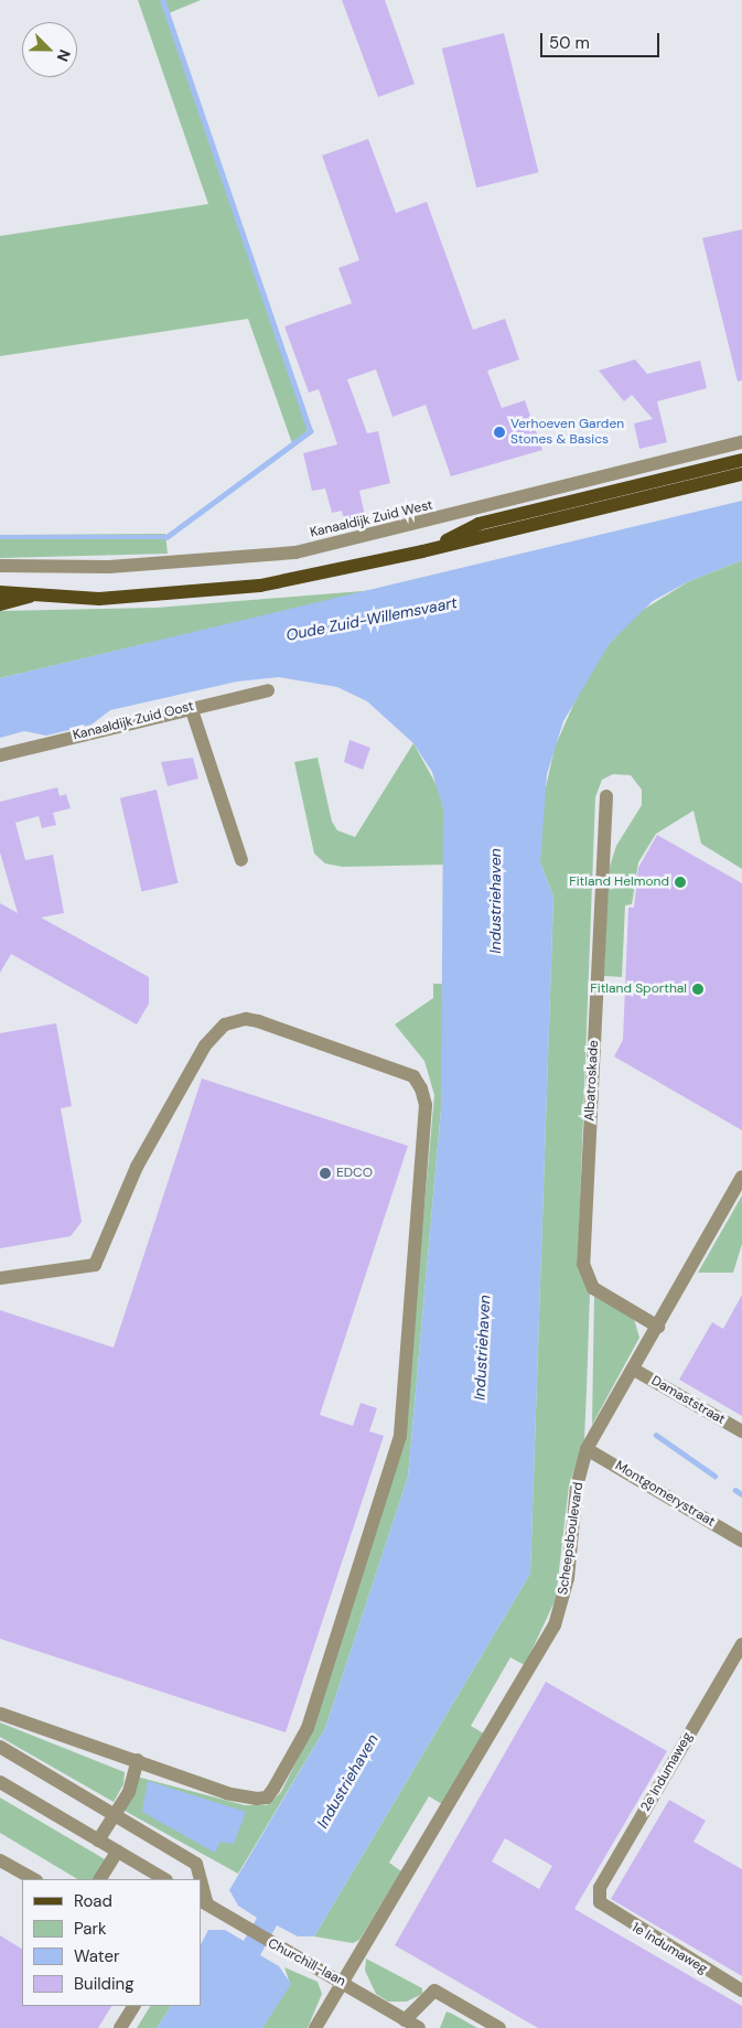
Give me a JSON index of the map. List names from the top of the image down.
{
  "streets": {
    "street": [
      "Kanaaldijk Zuid West",
      "Kanaaldijk Zuid Oost",
      "Albatroskade",
      "Damaststraat",
      "Montgomerystraat",
      "Scheepsboulevard",
      "2e Indumaweg",
      "1e Indumaweg",
      "Churchill-laan"
    ]
  },
  "crossings": [
    ["Albatroskade", "Scheepsboulevard"],
    ["Damaststraat", "Scheepsboulevard"],
    ["Montgomerystraat", "Scheepsboulevard"],
    ["Scheepsboulevard", "Churchill-laan"],
    ["2e Indumaweg", "1e Indumaweg"]
  ],
  "water": ["Oude Zuid-Willemsvaart", "Industriehaven"],
  "places": [
    "Verhoeven Garden Stones & Basics",
    "Fitland Helmond",
    "Fitland Sporthal",
    "EDCO"
  ],
  "legend": [
    "Road",
    "Park",
    "Water",
    "Building"
  ],
  "scale_bar": "50 m",
  "north": "bottom right"
}
